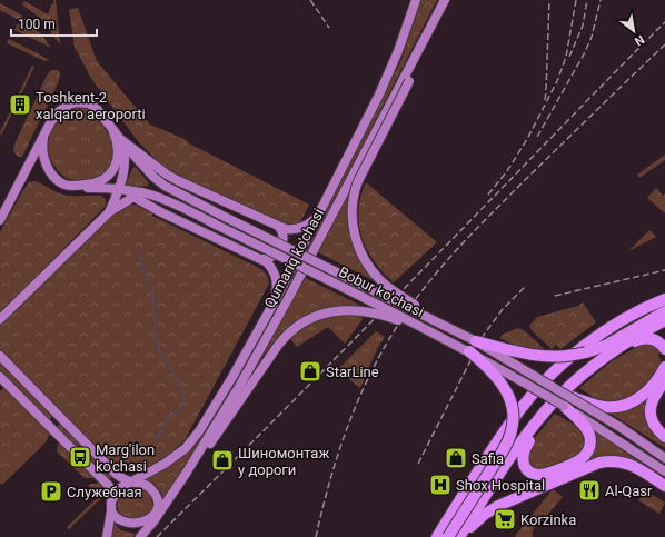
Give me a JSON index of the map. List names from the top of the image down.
{
  "streets": {
    "main road": ["Qumariq ko'chasi", "Bobur ko'chasi"]
  },
  "places": {
    "building": ["Toshkent-2 xalqaro aeroporti"],
    "shop": ["StarLine", "Safia", "Шиномонтаж у дороги"],
    "bus stop": ["Marg'ilon ko'chasi"],
    "hospital": ["Shox Hospital"],
    "restaurant": ["Al-Qasr"],
    "parking": ["Служебная"],
    "supermarket": ["Korzinka"]
  },
  "scale_bar": "100 m",
  "north": "bottom right"
}
